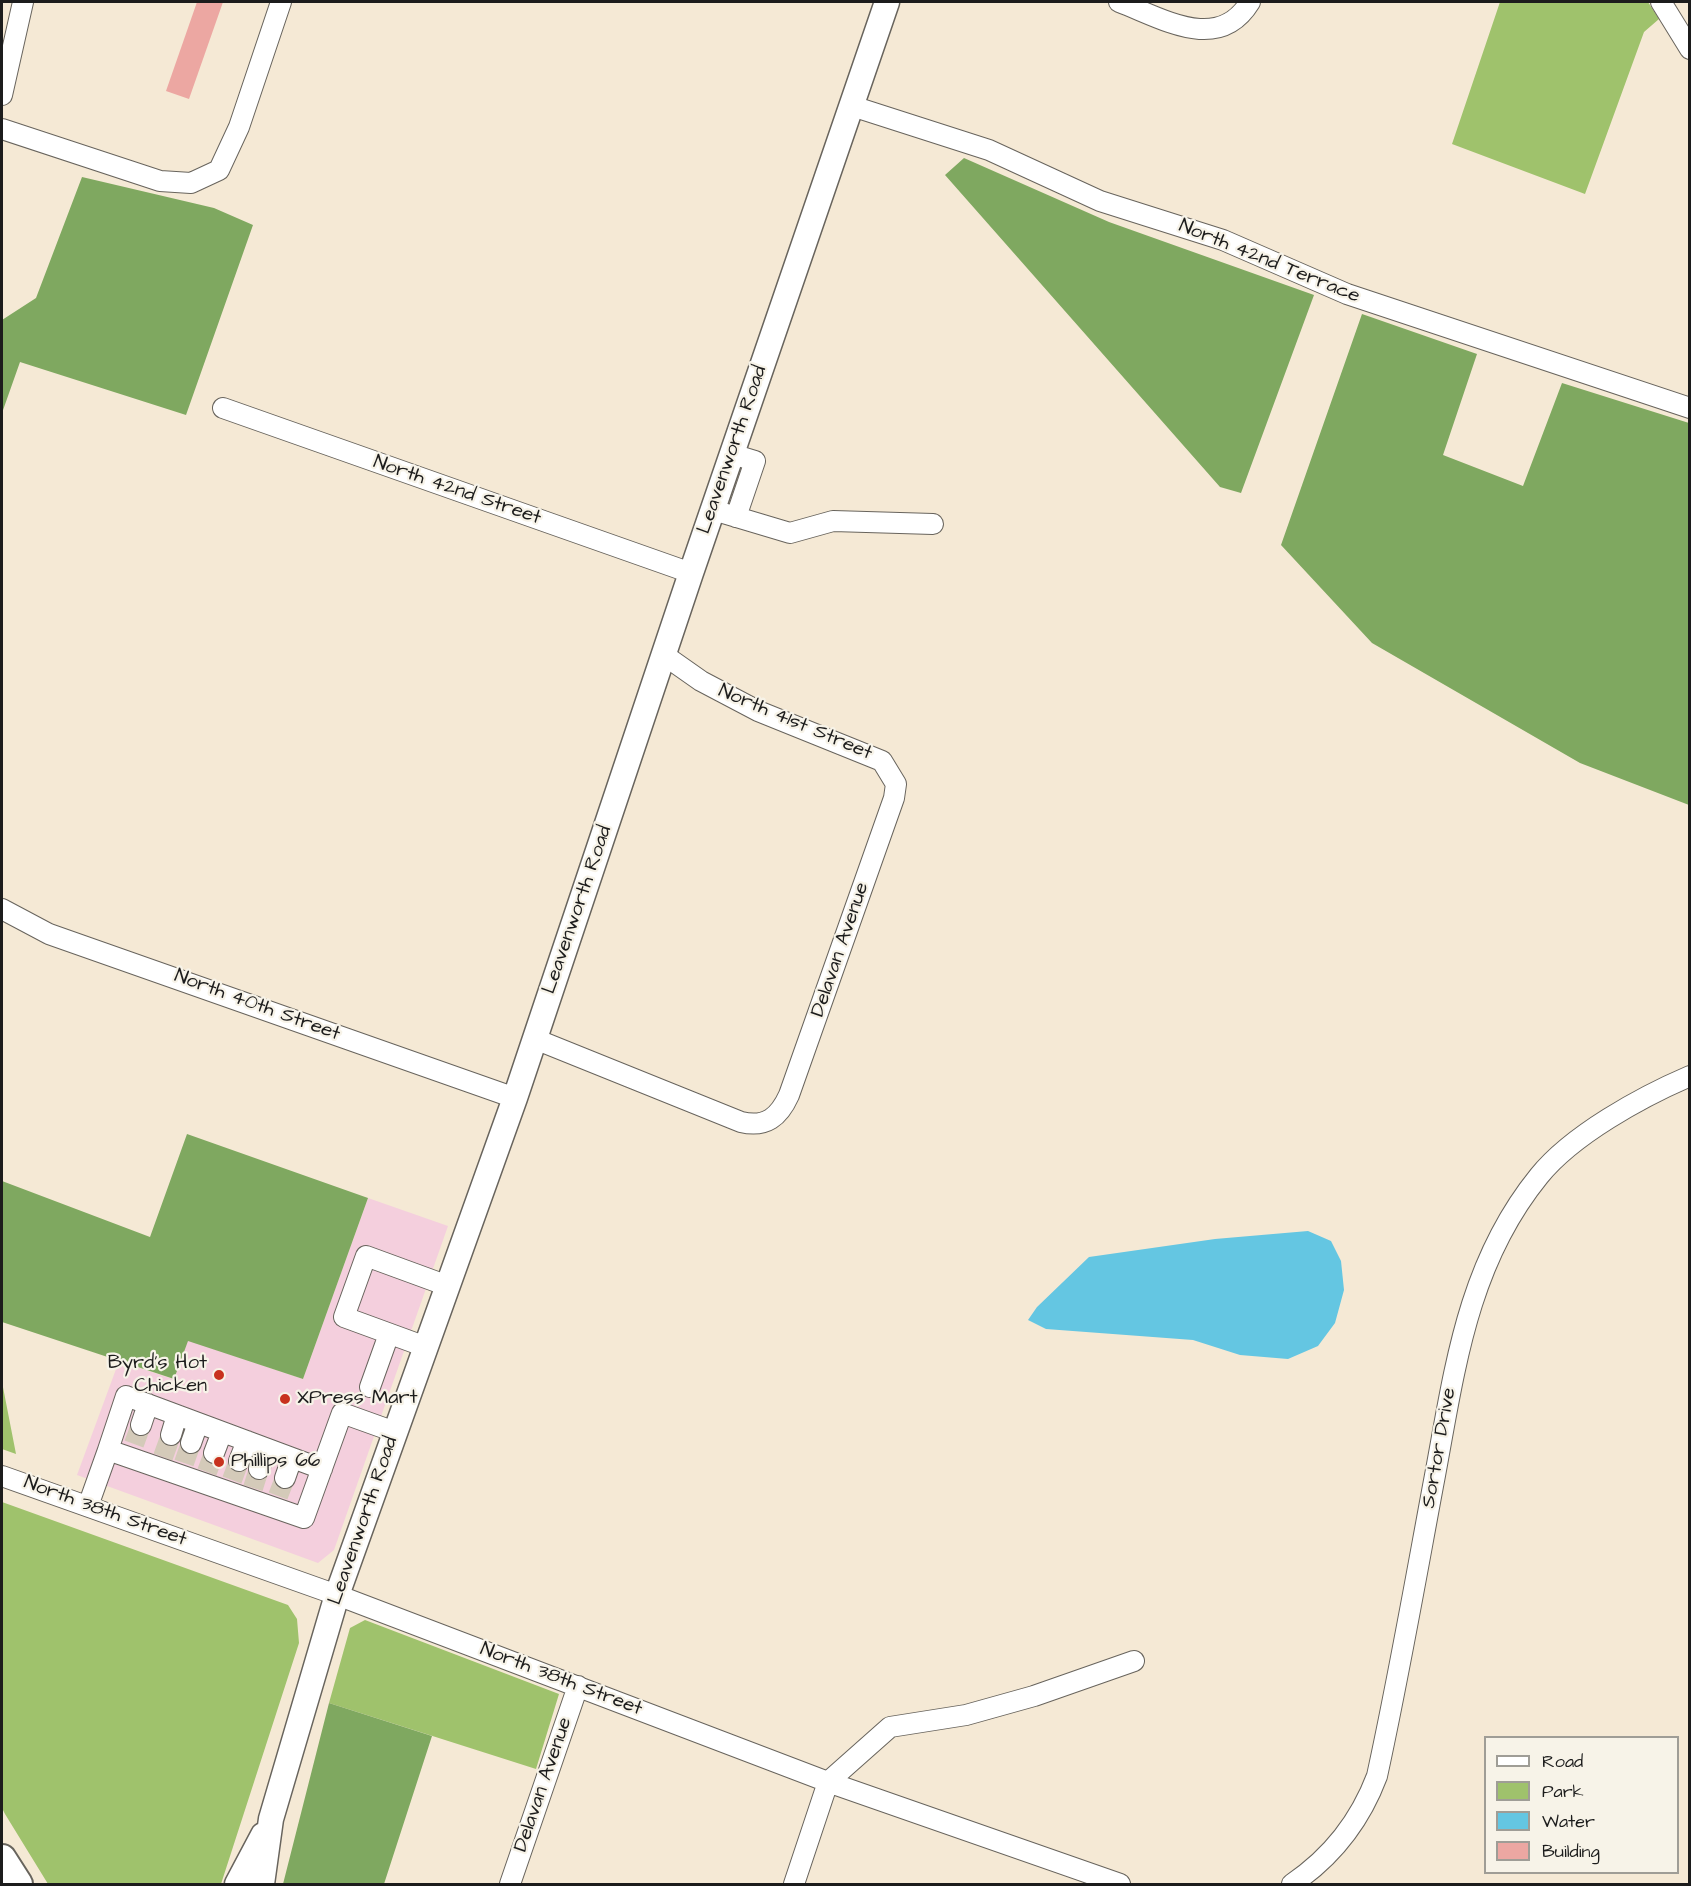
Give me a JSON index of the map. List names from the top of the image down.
{
  "streets": {
    "main road": ["Leavenworth Road"],
    "street": [
      "North 42nd Terrace",
      "North 42nd Street",
      "North 41st Street",
      "Delavan Avenue",
      "North 40th Street",
      "Sortor Drive",
      "North 38th Street"
    ]
  },
  "crossings": [
    ["North 42nd Terrace", "Leavenworth Road"],
    ["Leavenworth Road", "North 42nd Street"],
    ["Leavenworth Road", "North 41st Street"],
    ["Leavenworth Road", "Delavan Avenue"],
    ["Leavenworth Road", "North 40th Street"],
    ["Leavenworth Road", "North 38th Street"],
    ["North 41st Street", "Delavan Avenue"],
    ["Delavan Avenue", "North 38th Street"]
  ],
  "places": ["Byrd's Hot Chicken", "XPress Mart", "Phillips 66"],
  "legend": [
    "Road",
    "Park",
    "Water",
    "Building"
  ]
}
